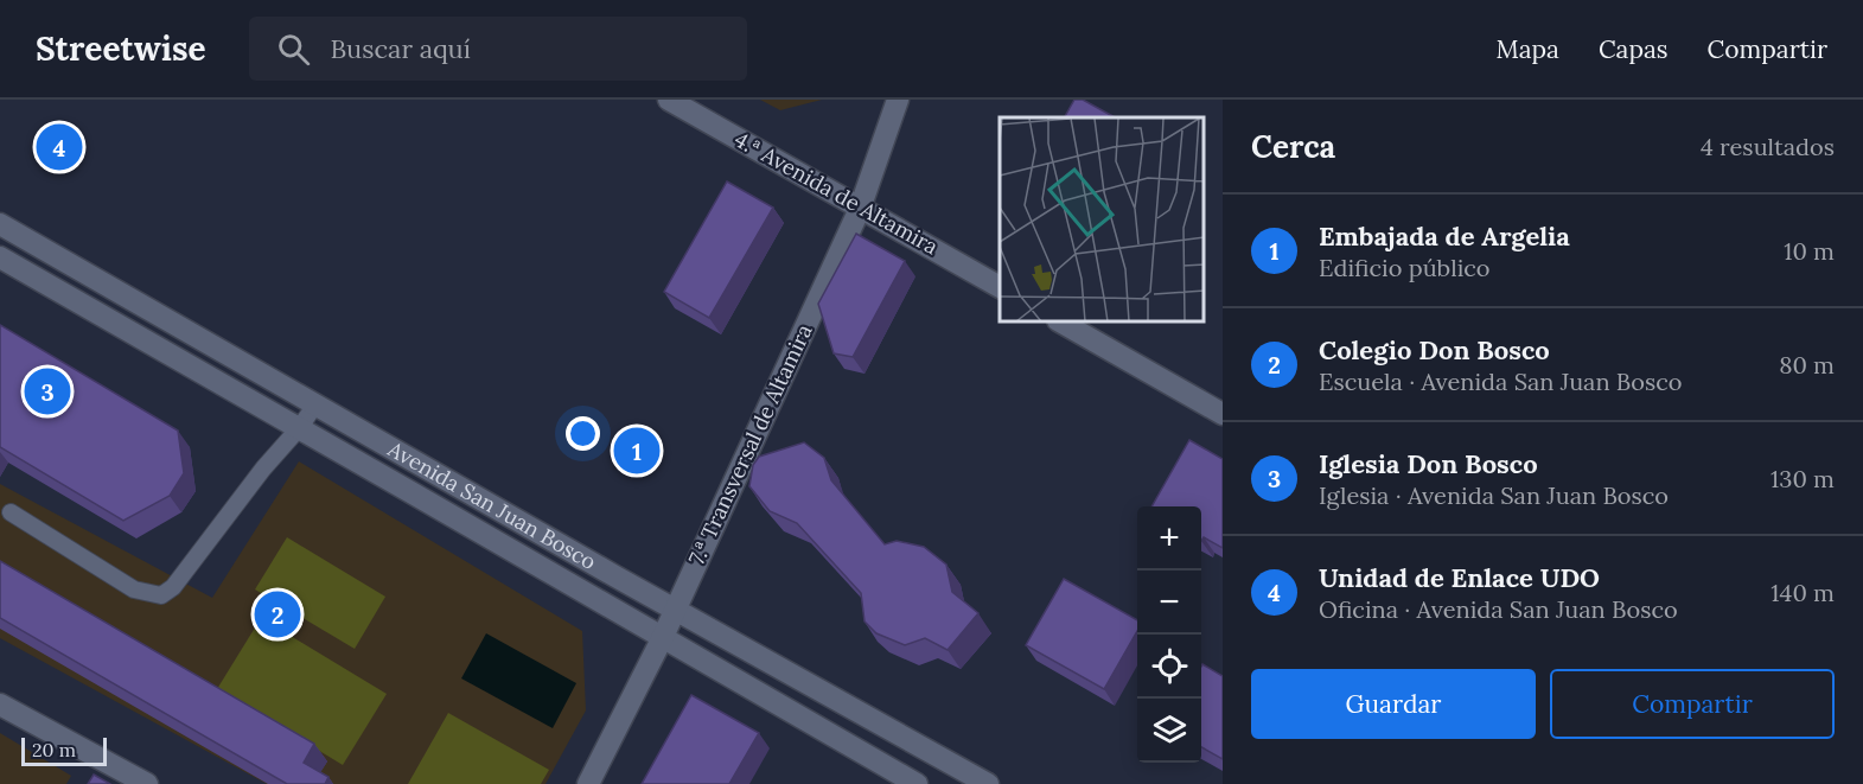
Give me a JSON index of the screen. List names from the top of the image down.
{
  "streets": {
    "street": ["4.ª Avenida de Altamira", "7.ª Transversal de Altamira", "Avenida San Juan Bosco"]
  },
  "crossings": [
    ["4.ª Avenida de Altamira", "7.ª Transversal de Altamira"],
    ["7.ª Transversal de Altamira", "Avenida San Juan Bosco"]
  ],
  "scale_bar": "20 m",
  "page": {
    "header": "Streetwise",
    "search": "Buscar aquí",
    "nav": ["Mapa", "Capas", "Compartir"],
    "heading": ["Cerca", "4 resultados"],
    "pins": [
      "4",
      "3",
      "1",
      "2"
    ],
    "list": [
      {
        "mark": "1",
        "name": "Embajada de Argelia",
        "note": "Edificio público",
        "value": "10 m"
      },
      {
        "mark": "2",
        "name": "Colegio Don Bosco",
        "note": "Escuela · Avenida San Juan Bosco",
        "value": "80 m"
      },
      {
        "mark": "3",
        "name": "Iglesia Don Bosco",
        "note": "Iglesia · Avenida San Juan Bosco",
        "value": "130 m"
      },
      {
        "mark": "4",
        "name": "Unidad de Enlace UDO",
        "note": "Oficina · Avenida San Juan Bosco",
        "value": "140 m"
      }
    ],
    "map_buttons": ["+", "−"],
    "buttons": ["Guardar", "Compartir"],
    "scale": "20 m"
  }
}
